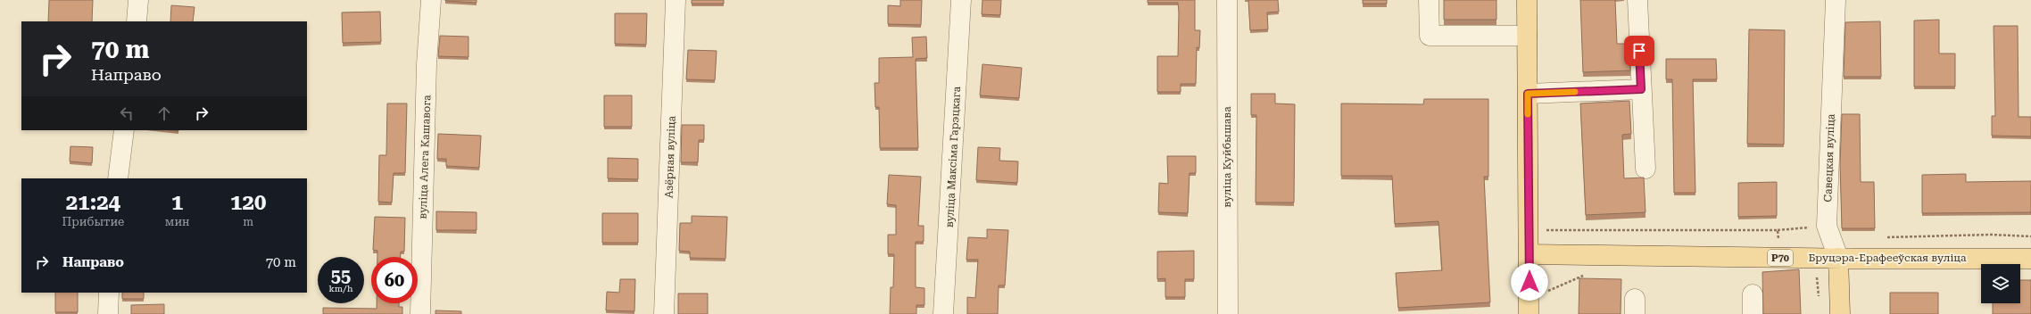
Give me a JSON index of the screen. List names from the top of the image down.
{
  "streets": {
    "main road": ["Савецкая вуліца", "Р70", "Бруцэра-Ерафееўская вуліца"],
    "street": [
      "вуліца Алега Кашавога",
      "Азёрная вуліца",
      "вуліца Максіма Гарэцкага",
      "вуліца Куйбышава"
    ]
  },
  "crossings": [
    ["Савецкая вуліца", "Бруцэра-Ерафееўская вуліца"]
  ],
  "page": {
    "turn": ["70 m", "Направо"],
    "eta": [
      "21:24",
      "Прибытие",
      "1",
      "мин",
      "120",
      "m"
    ],
    "list": [
      {
        "name": "Направо",
        "value": "70 m"
      }
    ],
    "speed": "55 km/h",
    "limit": "60"
  }
}
